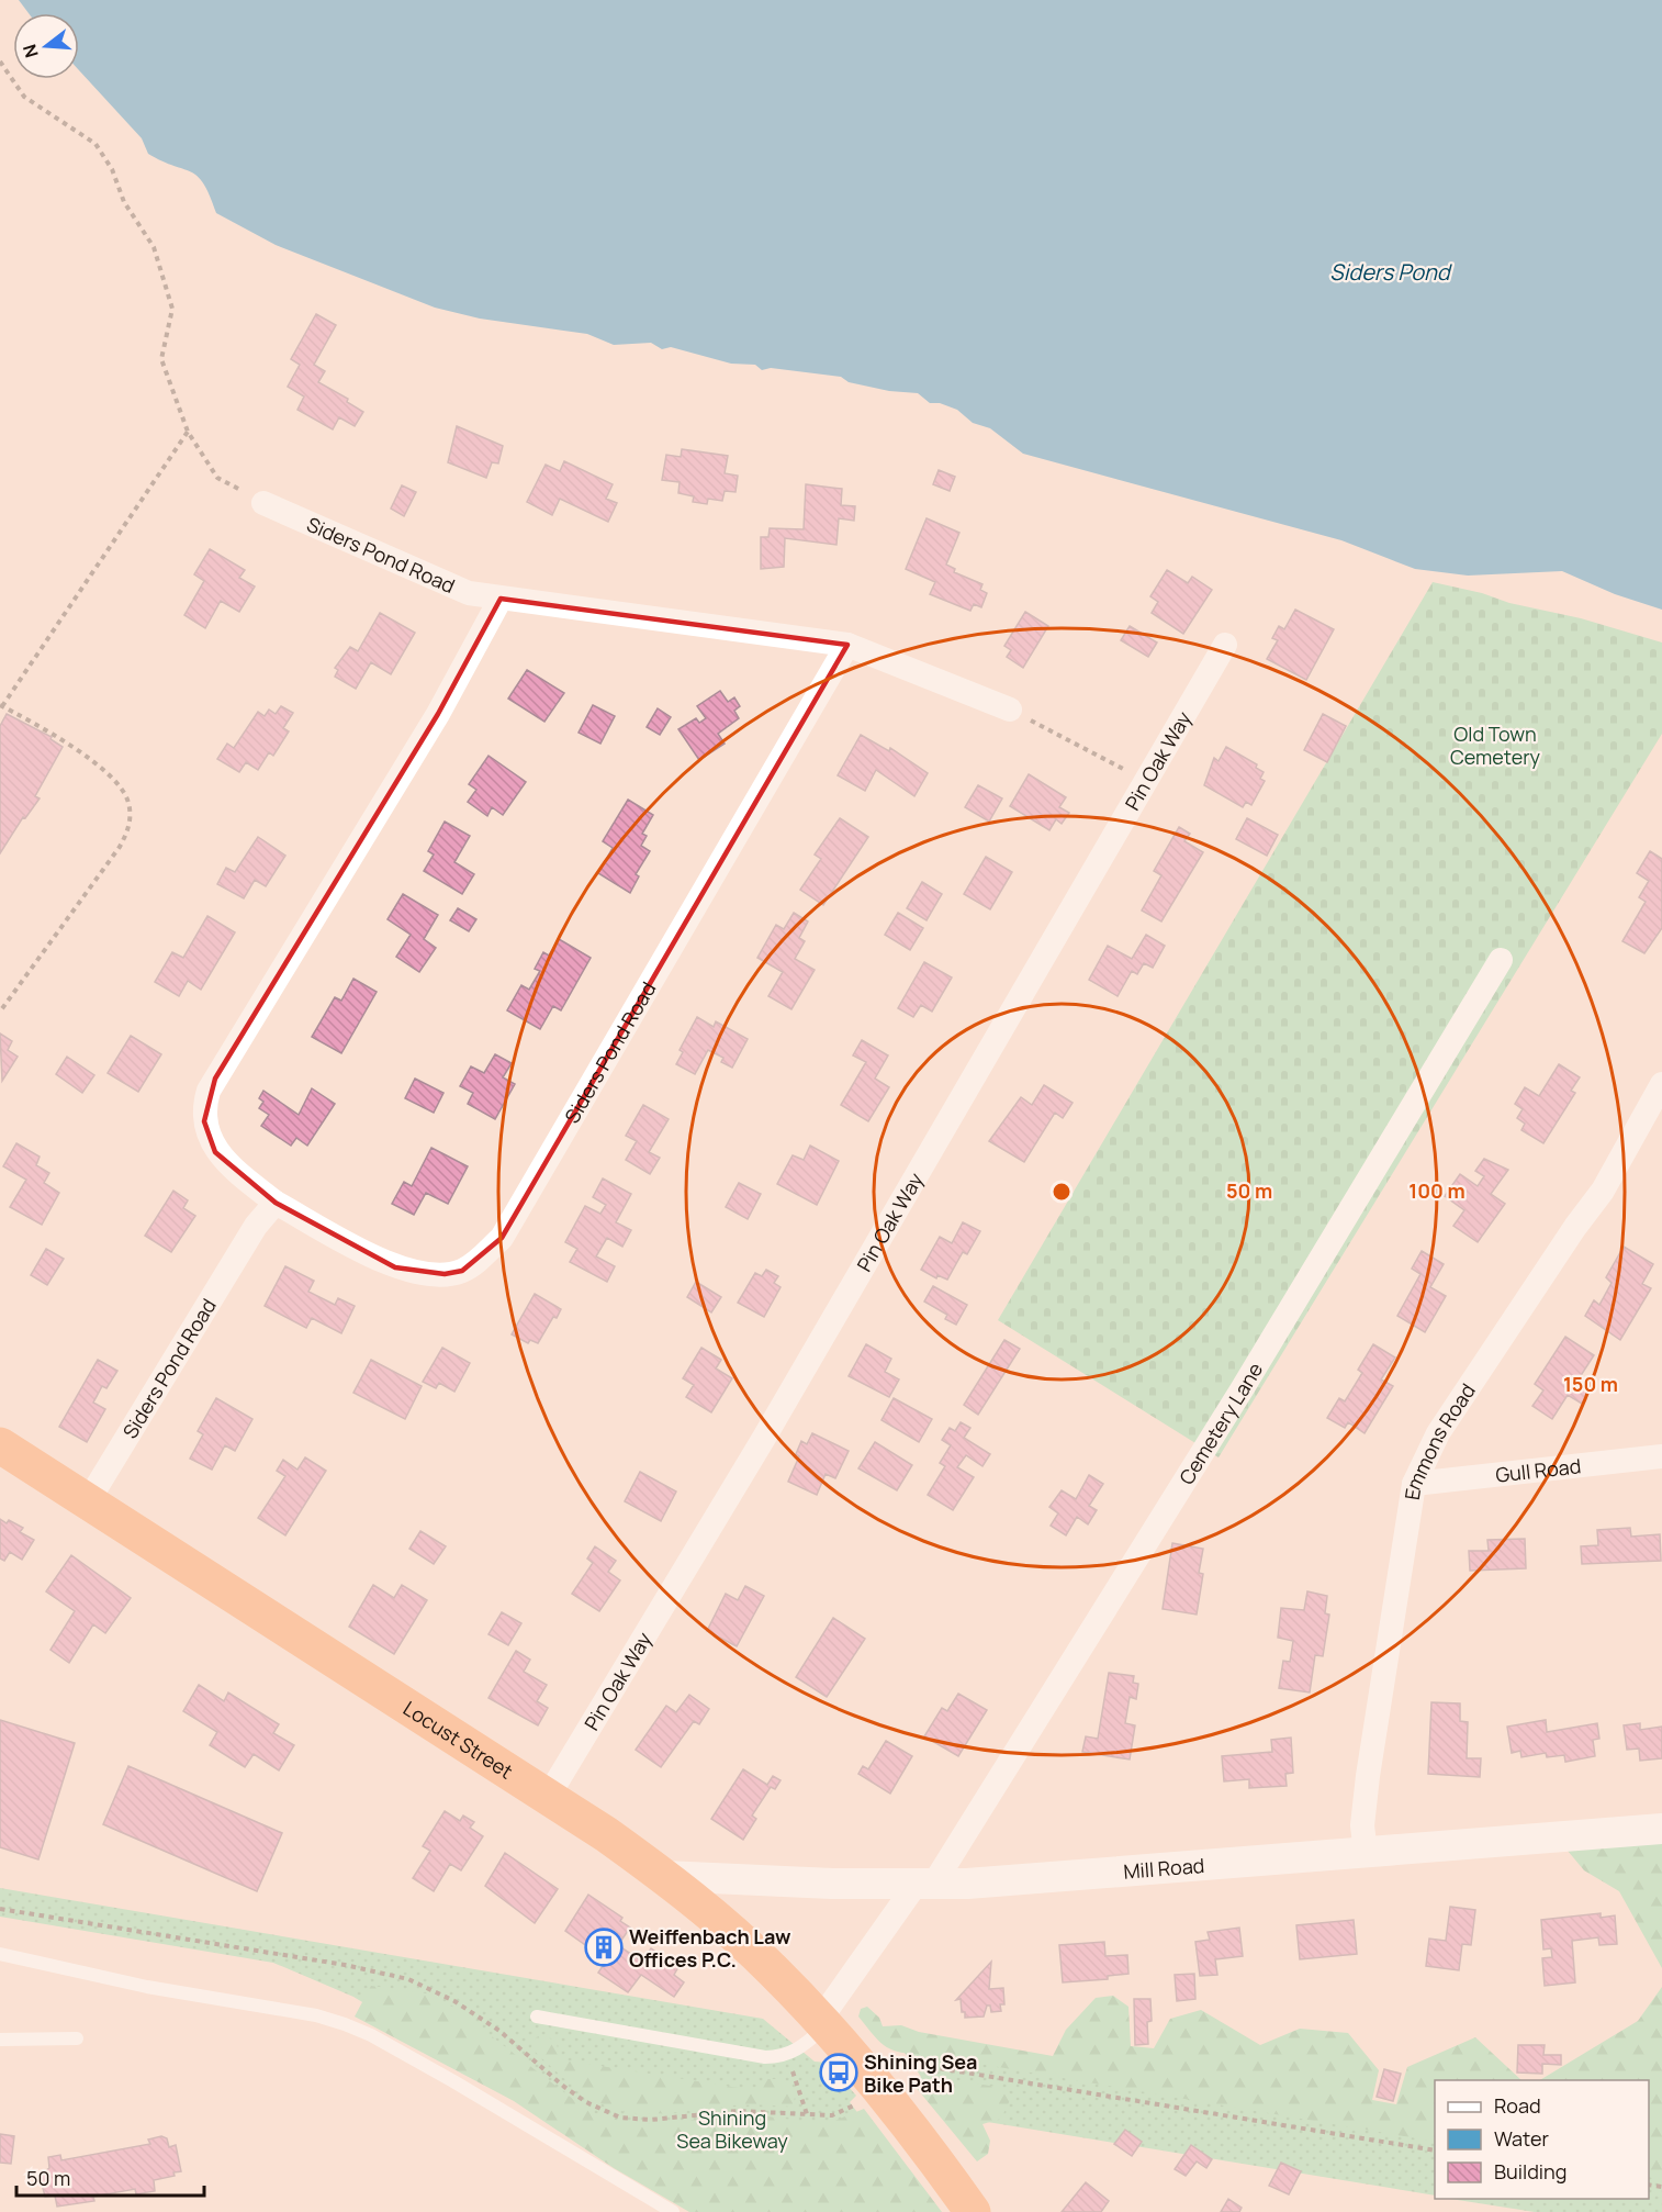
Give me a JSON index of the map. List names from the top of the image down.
{
  "streets": {
    "highway": ["Locust Street"],
    "street": [
      "Siders Pond Road",
      "Pin Oak Way",
      "Cemetery Lane",
      "Emmons Road",
      "Gull Road",
      "Mill Road"
    ]
  },
  "crossings": [
    ["Siders Pond Road", "Locust Street"],
    ["Pin Oak Way", "Locust Street"],
    ["Cemetery Lane", "Locust Street"],
    ["Cemetery Lane", "Mill Road"],
    ["Emmons Road", "Gull Road"],
    ["Emmons Road", "Mill Road"],
    ["Locust Street", "Mill Road"]
  ],
  "water": ["Siders Pond"],
  "parks": ["Old Town Cemetery", "Shining Sea Bikeway"],
  "places": {
    "building": ["Weiffenbach Law Offices P.C."],
    "bus stop": ["Shining Sea Bike Path"]
  },
  "legend": ["Road", "Water", "Building"],
  "scale_bar": "50 m",
  "north": "left",
  "rings": ["50 m", "100 m", "150 m"]
}
